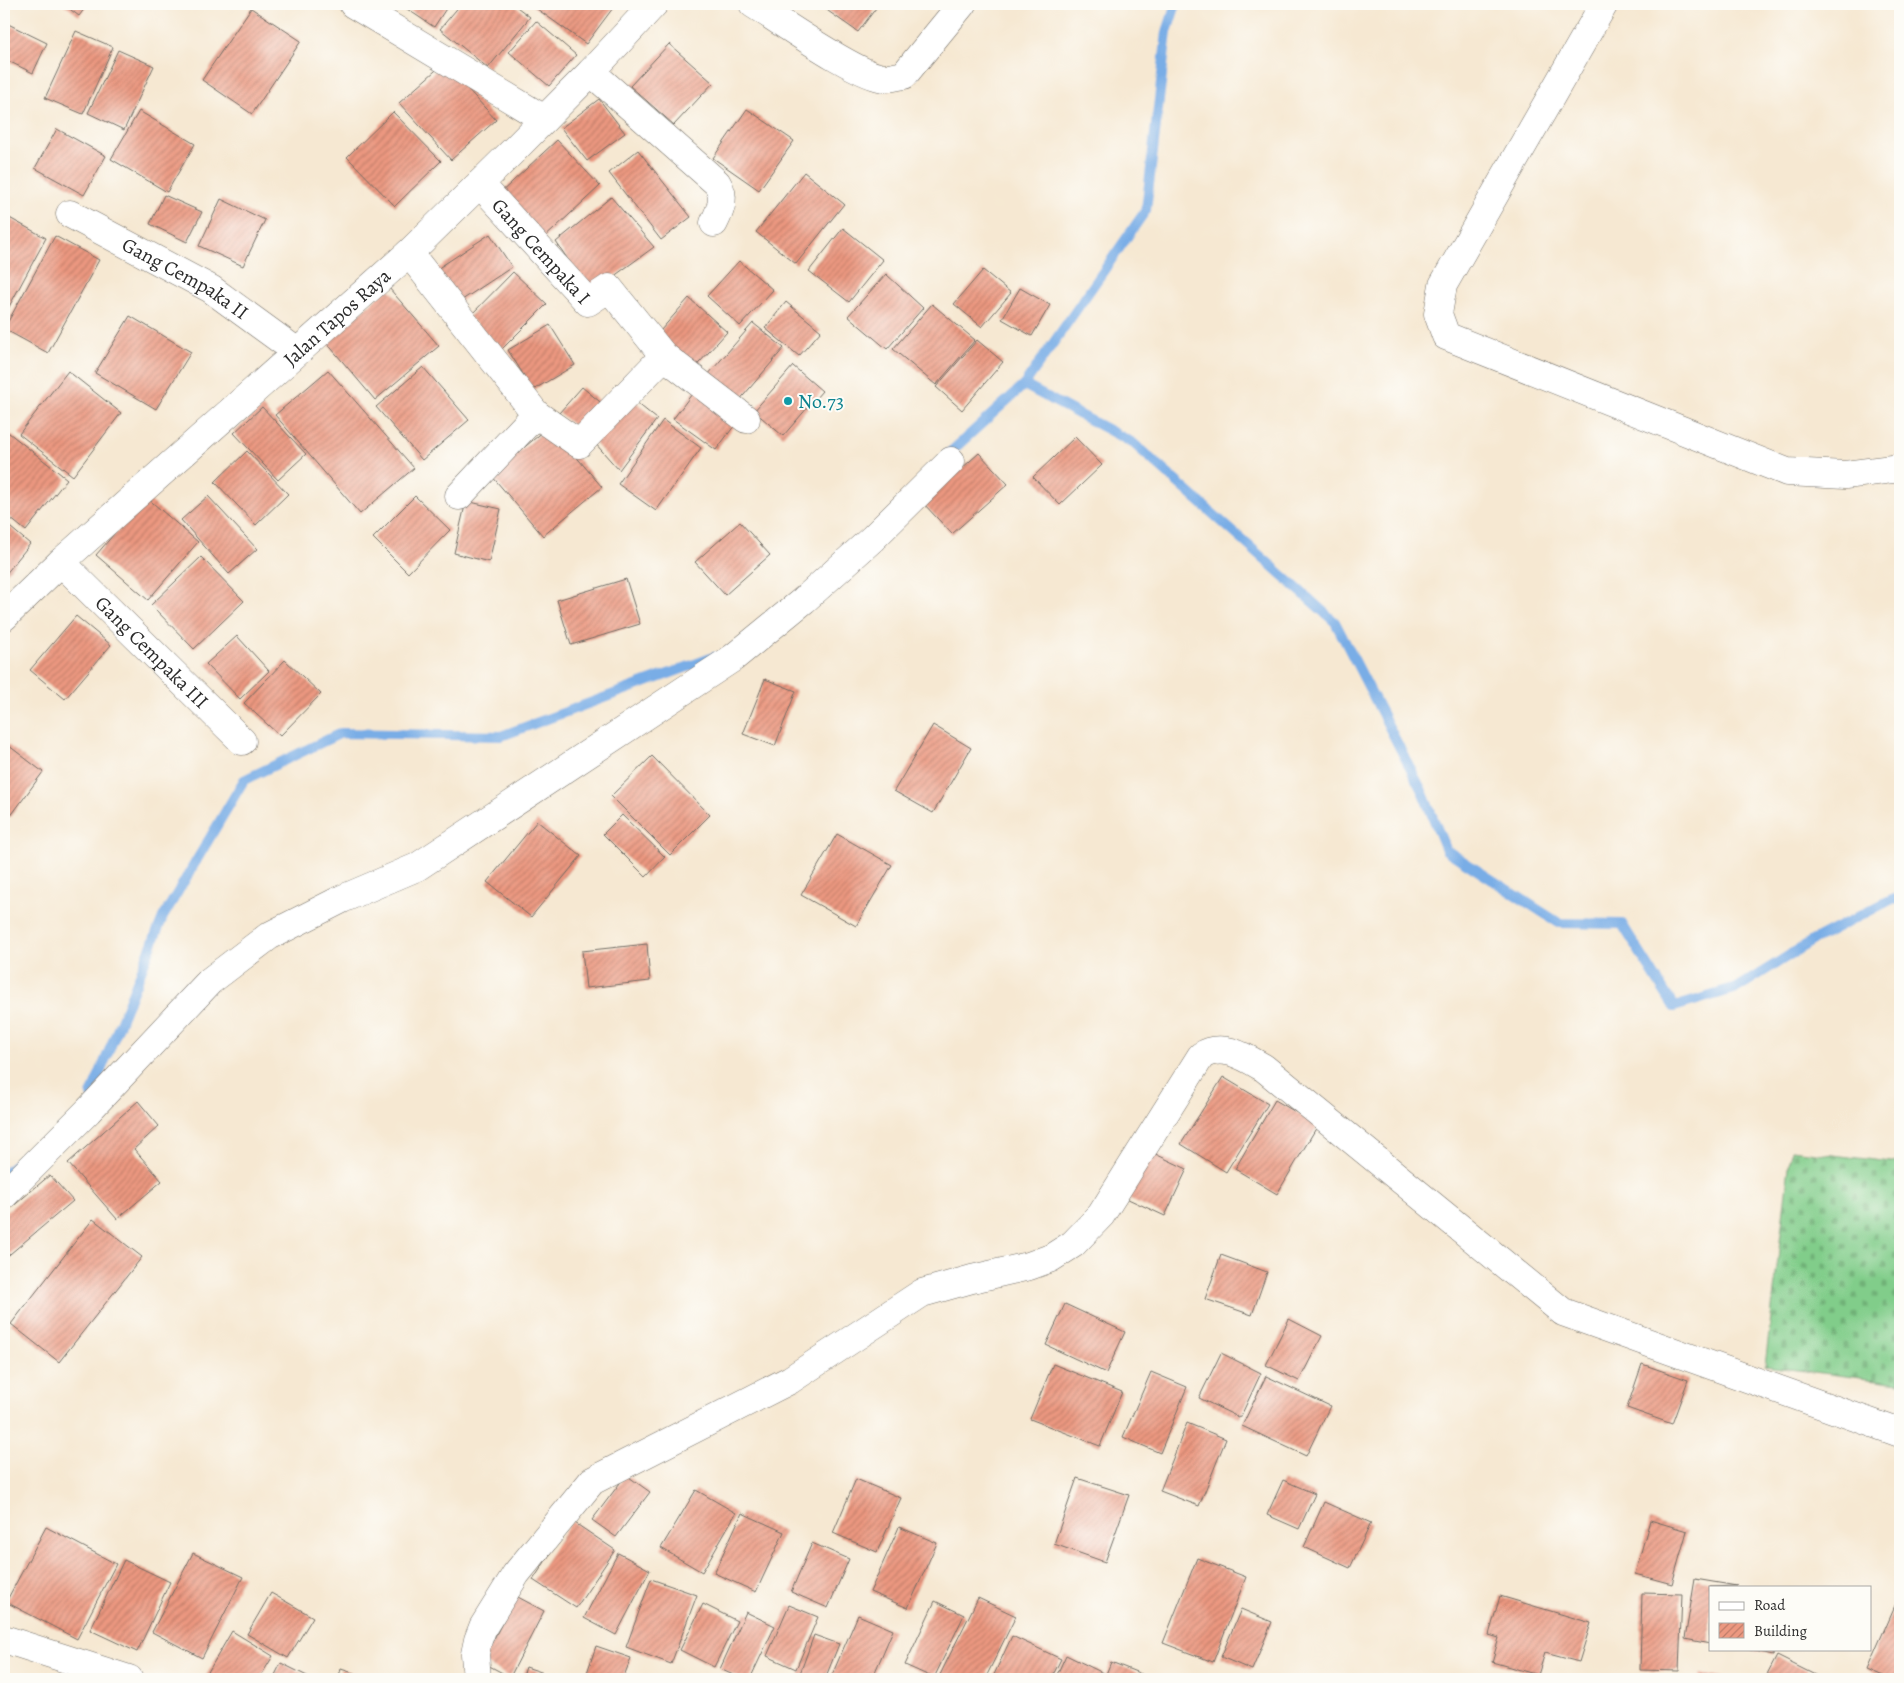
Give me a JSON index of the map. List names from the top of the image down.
{
  "streets": {
    "street": [
      "Gang Cempaka I",
      "Gang Cempaka II",
      "Jalan Tapos Raya",
      "Gang Cempaka III"
    ]
  },
  "crossings": [
    ["Gang Cempaka I", "Jalan Tapos Raya"],
    ["Gang Cempaka II", "Jalan Tapos Raya"],
    ["Jalan Tapos Raya", "Gang Cempaka III"]
  ],
  "places": ["No.73"],
  "legend": ["Road", "Building"]
}
